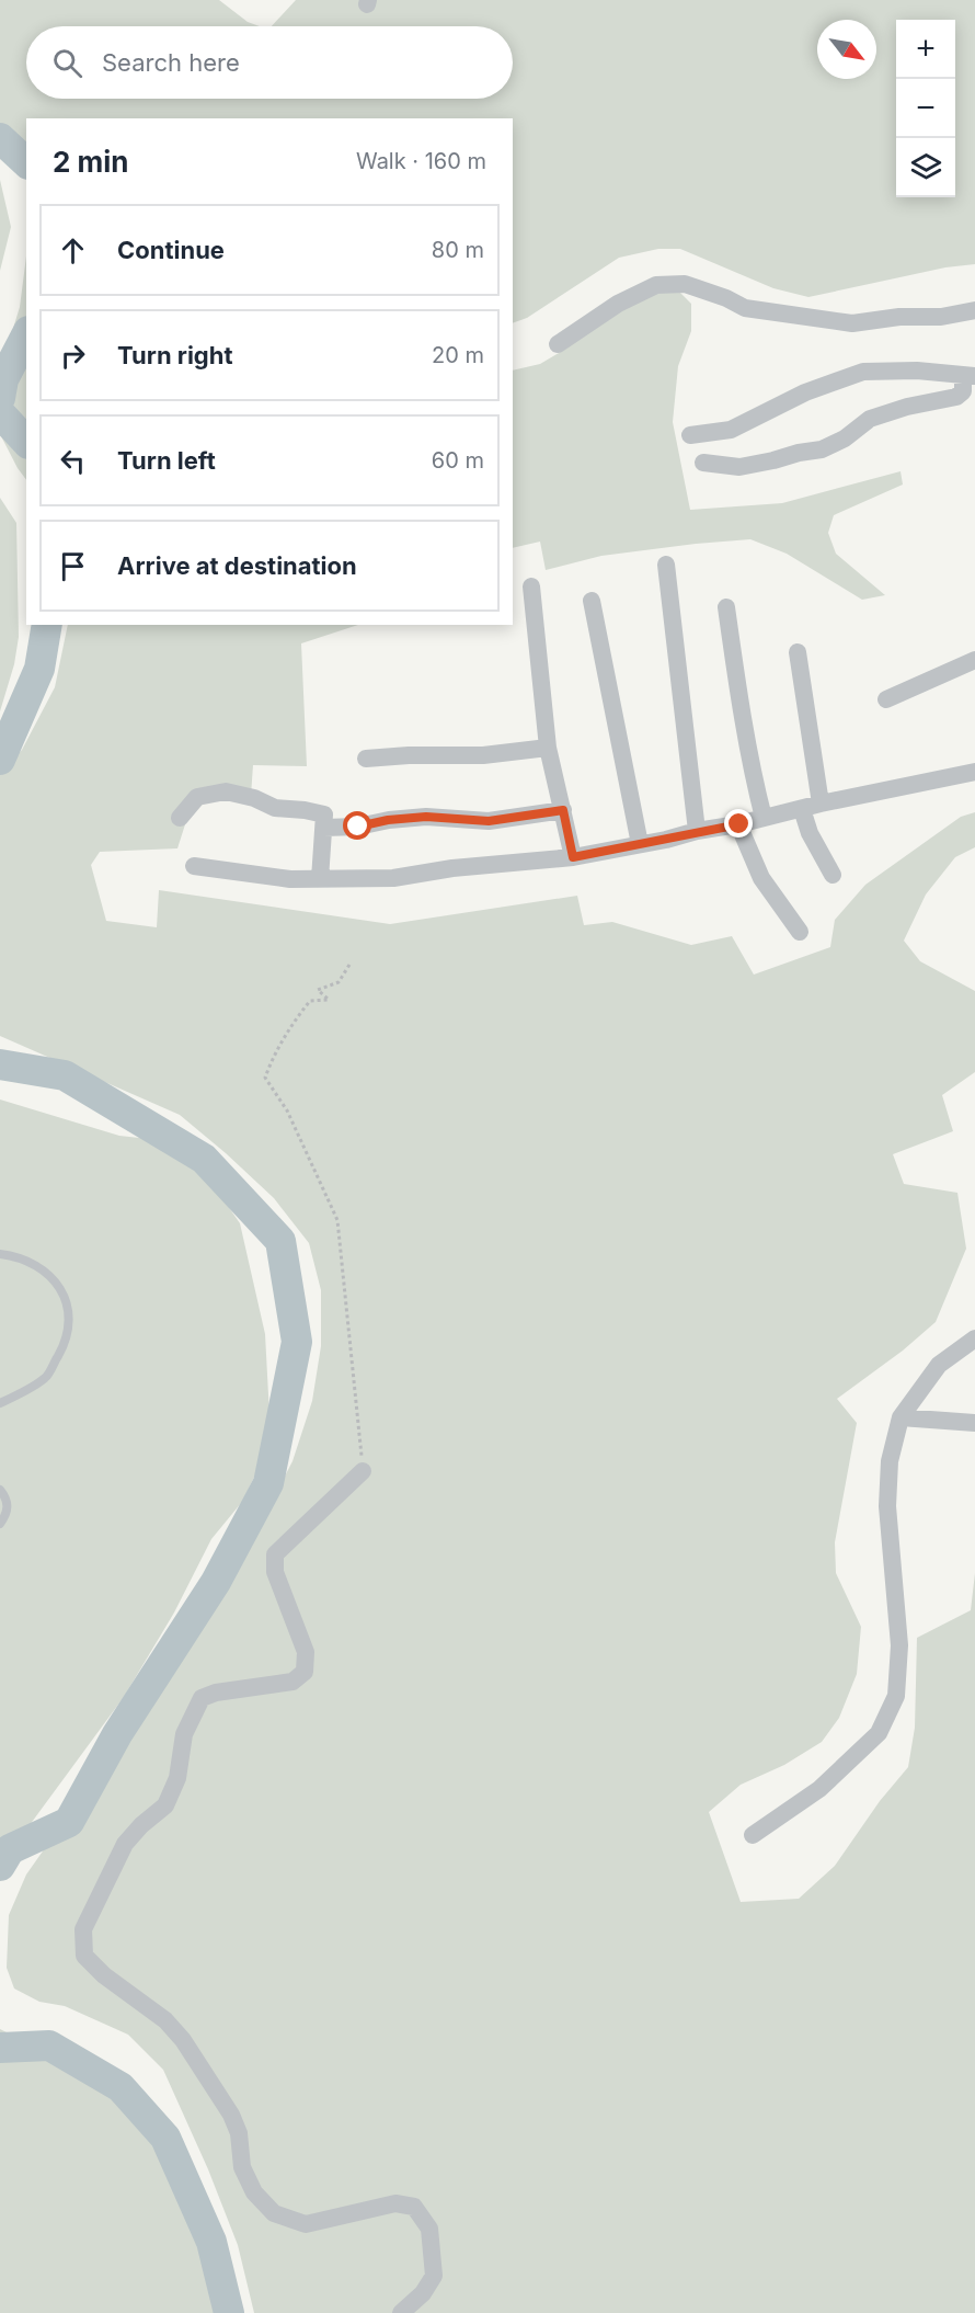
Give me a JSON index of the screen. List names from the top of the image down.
{
  "north": "bottom right",
  "page": {
    "map_buttons": ["+", "−"],
    "search": "Search here",
    "heading": ["2 min", "Walk · 160 m"],
    "list": [
      ["Continue", "80 m"],
      ["Turn right", "20 m"],
      ["Turn left", "60 m"],
      "Arrive at destination"
    ]
  }
}
